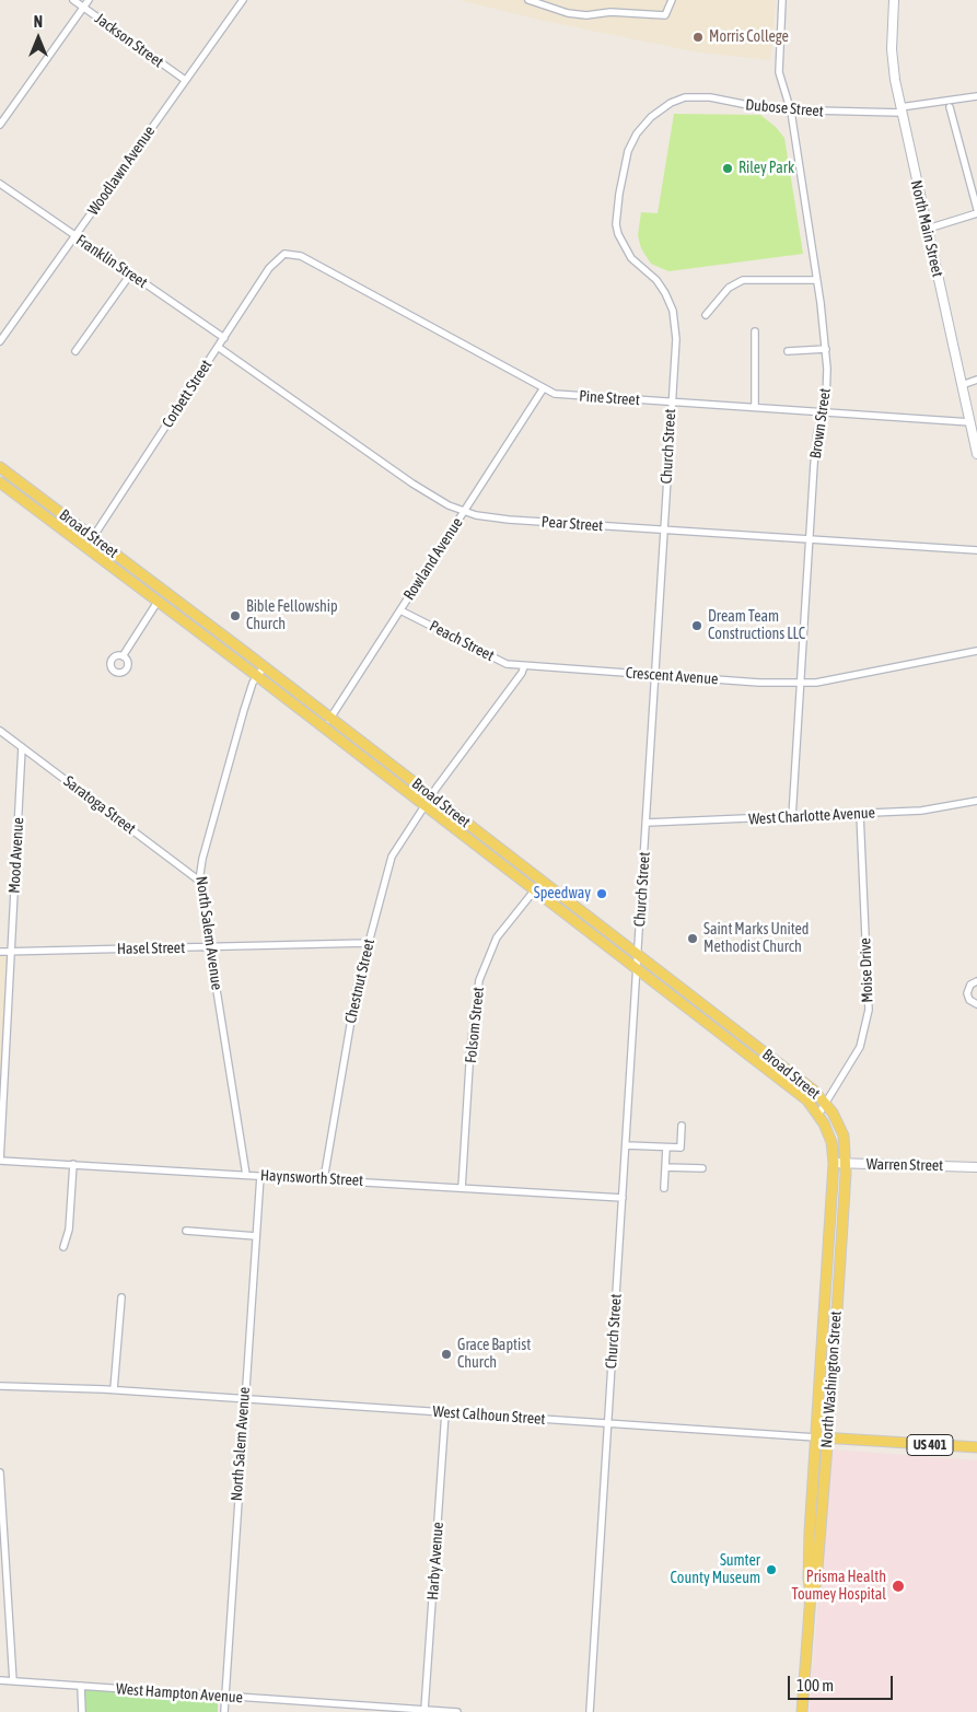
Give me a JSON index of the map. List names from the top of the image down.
{
  "streets": {
    "main road": [
      "North Main Street",
      "Broad Street",
      "Warren Street",
      "North Washington Street",
      "West Calhoun Street",
      "US 401"
    ],
    "street": [
      "Jackson Street",
      "Dubose Street",
      "Woodlawn Avenue",
      "Franklin Street",
      "Corbett Street",
      "Pine Street",
      "Brown Street",
      "Church Street",
      "Pear Street",
      "Rowland Avenue",
      "Peach Street",
      "Crescent Avenue",
      "Saratoga Street",
      "West Charlotte Avenue",
      "Mood Avenue",
      "North Salem Avenue",
      "Hasel Street",
      "Moise Drive",
      "Chestnut Street",
      "Folsom Street",
      "Haynsworth Street",
      "Harby Avenue",
      "West Hampton Avenue"
    ]
  },
  "crossings": [
    ["Jackson Street", "Woodlawn Avenue"],
    ["Dubose Street", "North Main Street"],
    ["Dubose Street", "Brown Street"],
    ["Dubose Street", "Church Street"],
    ["Woodlawn Avenue", "Franklin Street"],
    ["North Main Street", "Pine Street"],
    ["Franklin Street", "Corbett Street"],
    ["Corbett Street", "Pine Street"],
    ["Corbett Street", "Pear Street"],
    ["Corbett Street", "Broad Street"],
    ["Pine Street", "Brown Street"],
    ["Pine Street", "Church Street"],
    ["Pine Street", "Rowland Avenue"],
    ["Brown Street", "Pear Street"],
    ["Brown Street", "Crescent Avenue"],
    ["Brown Street", "West Charlotte Avenue"],
    ["Church Street", "Pear Street"],
    ["Church Street", "Broad Street"],
    ["Church Street", "Crescent Avenue"],
    ["Church Street", "West Charlotte Avenue"],
    ["Church Street", "Haynsworth Street"],
    ["Church Street", "West Calhoun Street"],
    ["Pear Street", "Rowland Avenue"],
    ["Broad Street", "Rowland Avenue"],
    ["Broad Street", "North Salem Avenue"],
    ["Broad Street", "Moise Drive"],
    ["Broad Street", "Chestnut Street"],
    ["Broad Street", "Folsom Street"],
    ["Broad Street", "Warren Street"],
    ["Broad Street", "North Washington Street"],
    ["Rowland Avenue", "Peach Street"],
    ["Peach Street", "Crescent Avenue"],
    ["Saratoga Street", "Mood Avenue"],
    ["Saratoga Street", "North Salem Avenue"],
    ["West Charlotte Avenue", "Moise Drive"],
    ["Mood Avenue", "Hasel Street"],
    ["Mood Avenue", "Haynsworth Street"],
    ["North Salem Avenue", "Hasel Street"],
    ["North Salem Avenue", "Haynsworth Street"],
    ["North Salem Avenue", "West Calhoun Street"],
    ["North Salem Avenue", "West Hampton Avenue"],
    ["Hasel Street", "Chestnut Street"],
    ["Chestnut Street", "Haynsworth Street"],
    ["Folsom Street", "Haynsworth Street"],
    ["Warren Street", "North Washington Street"],
    ["North Washington Street", "West Calhoun Street"],
    ["West Calhoun Street", "Harby Avenue"],
    ["Harby Avenue", "West Hampton Avenue"]
  ],
  "places": [
    "Morris College",
    "Riley Park",
    "Bible Fellowship Church",
    "Dream Team Constructions LLC",
    "Speedway",
    "Saint Marks United Methodist Church",
    "Grace Baptist Church",
    "Sumter County Museum",
    "Prisma Health Toumey Hospital"
  ],
  "scale_bar": "100 m",
  "north": "top"
}
